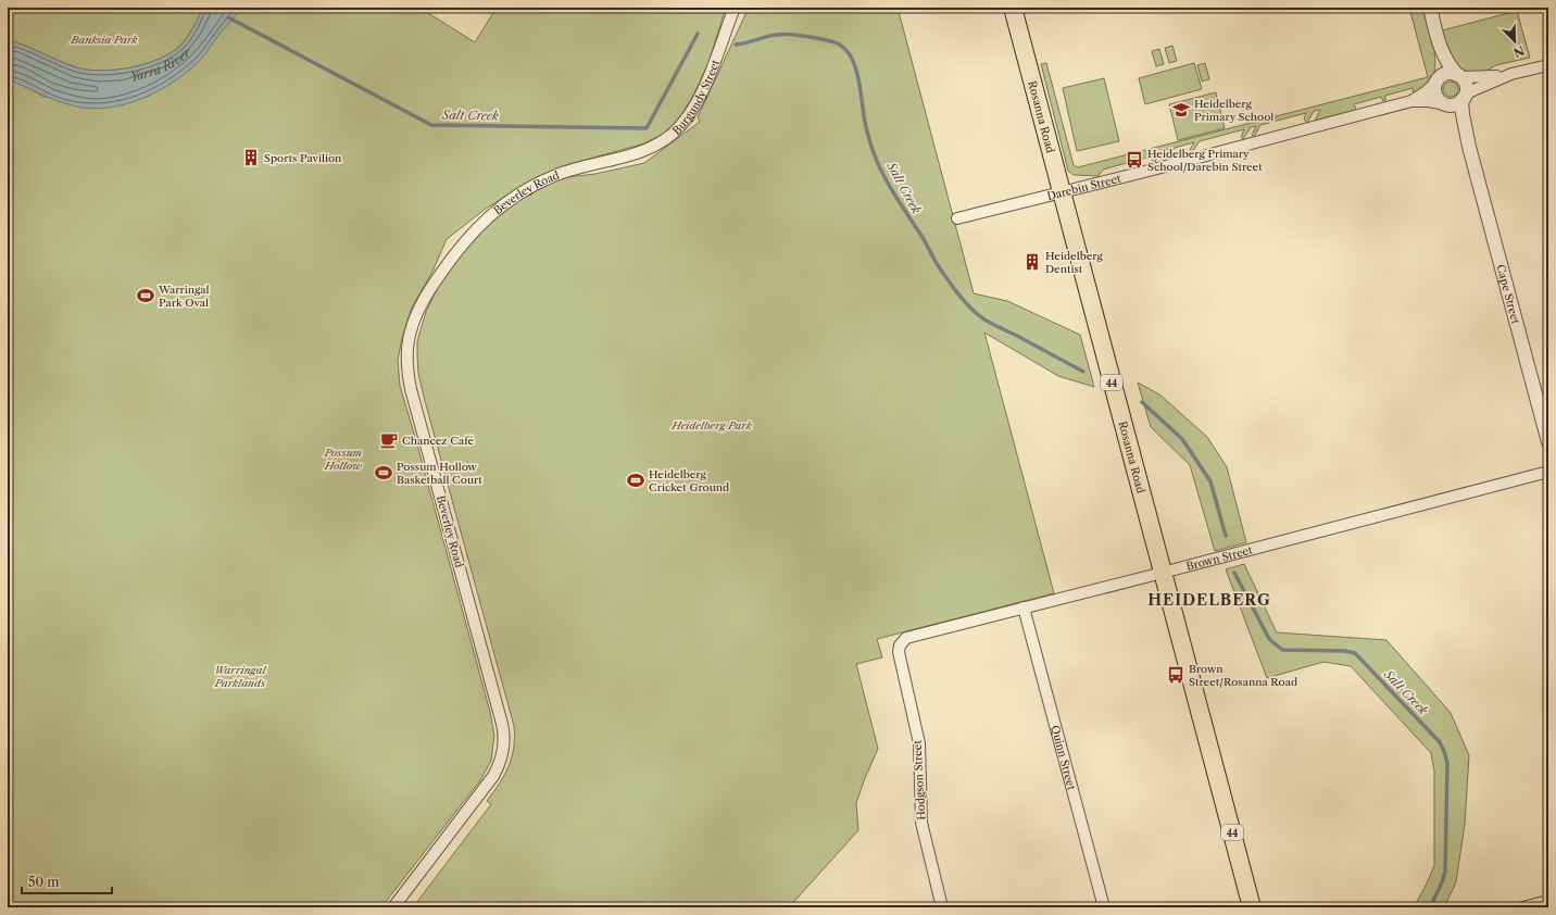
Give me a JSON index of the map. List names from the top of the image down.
{
  "streets": {
    "highway": ["Rosanna Road", "44"],
    "street": [
      "Burgundy Street",
      "Darebin Street",
      "Beverley Road",
      "Cape Street",
      "Brown Street",
      "Quinn Street",
      "Hodgson Street"
    ]
  },
  "crossings": [
    ["Burgundy Street", "Beverley Road"],
    ["Rosanna Road", "Darebin Street"],
    ["Rosanna Road", "Brown Street"],
    ["Darebin Street", "Cape Street"],
    ["Brown Street", "Quinn Street"],
    ["Brown Street", "Hodgson Street"]
  ],
  "districts": ["HEIDELBERG"],
  "water": ["Yarra River", "Salt Creek"],
  "parks": [
    "Banksia Park",
    "Heidelberg Park",
    "Possum Hollow",
    "Warringal Parklands"
  ],
  "places": {
    "school or university": ["Heidelberg Primary School"],
    "building": ["Sports Pavilion", "Heidelberg Dentist"],
    "bus stop": ["Heidelberg Primary School/Darebin Street", "Brown Street/Rosanna Road"],
    "sports": ["Warringal Park Oval", "Possum Hollow Basketball Court", "Heidelberg Cricket Ground"],
    "cafe": ["Chancez Café"]
  },
  "scale_bar": "50 m",
  "north": "bottom right"
}
